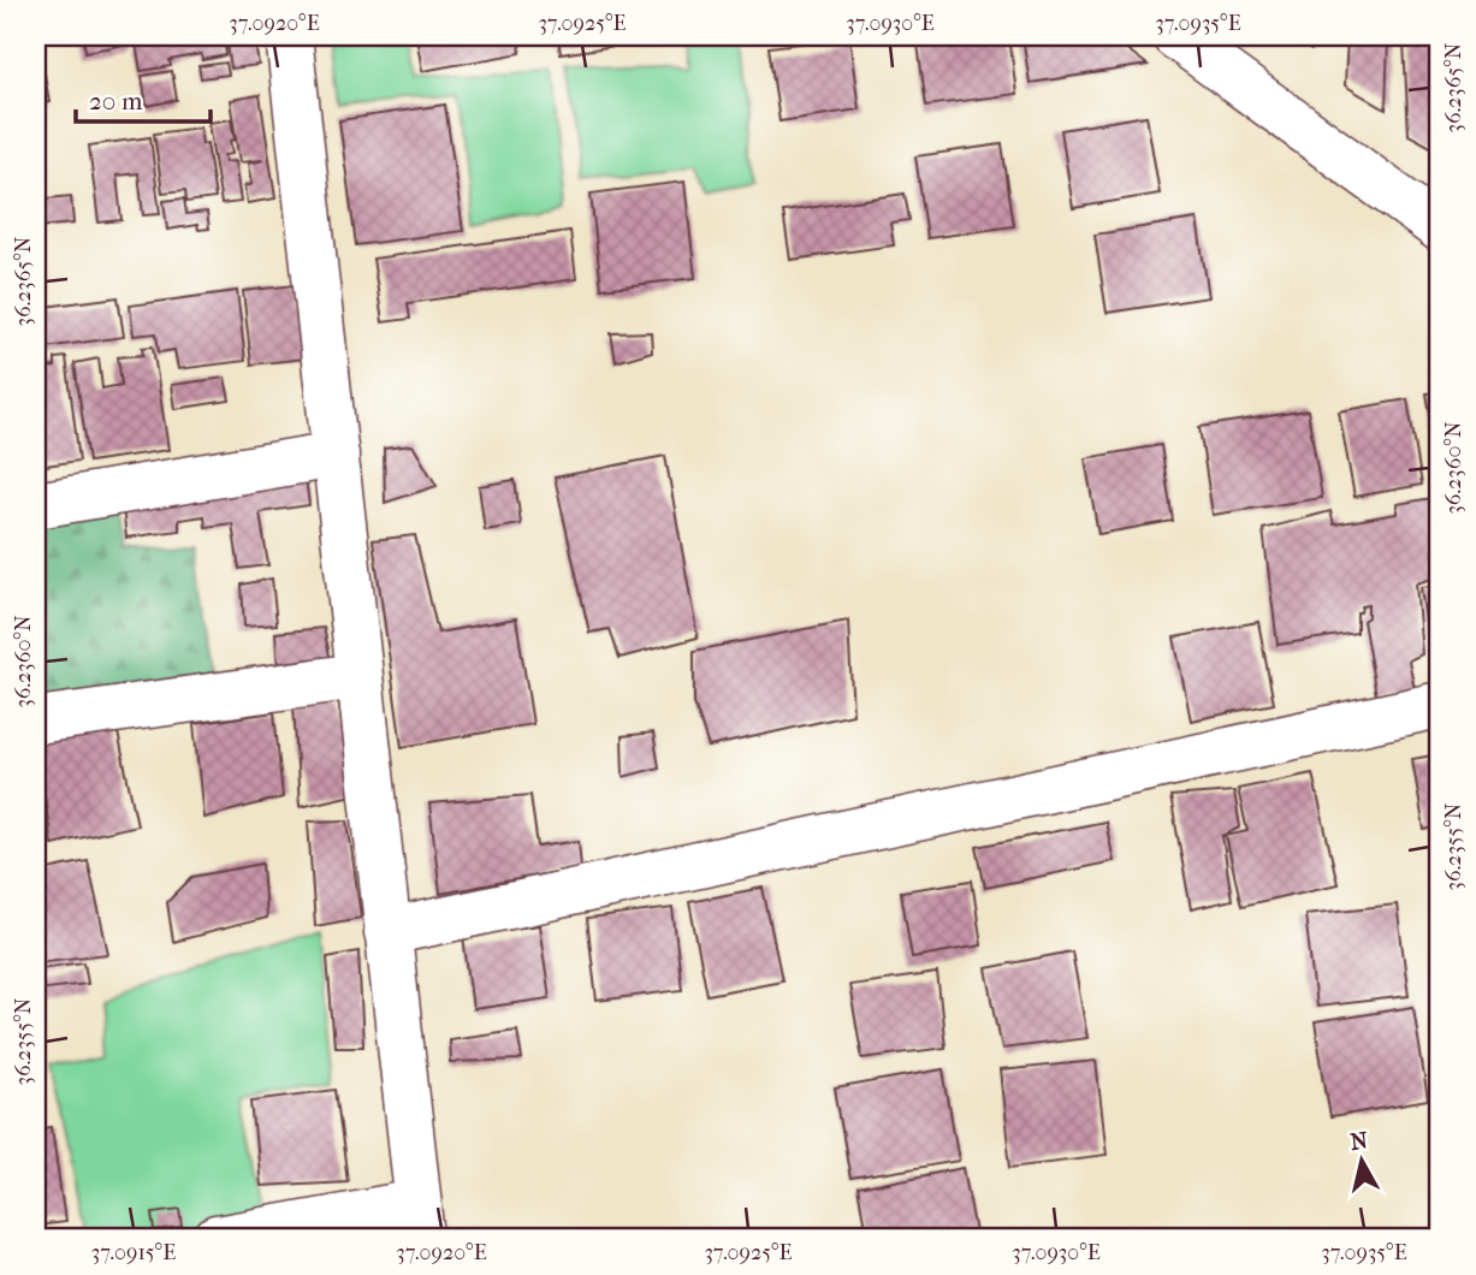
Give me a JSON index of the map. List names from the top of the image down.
{
  "scale_bar": "20 m",
  "north": "top",
  "coordinates": [
    "37.0920°E",
    "37.0925°E",
    "37.0930°E",
    "37.0935°E",
    "36.2365°N",
    "36.2360°N",
    "36.2355°N",
    "37.0915°E"
  ]
}
